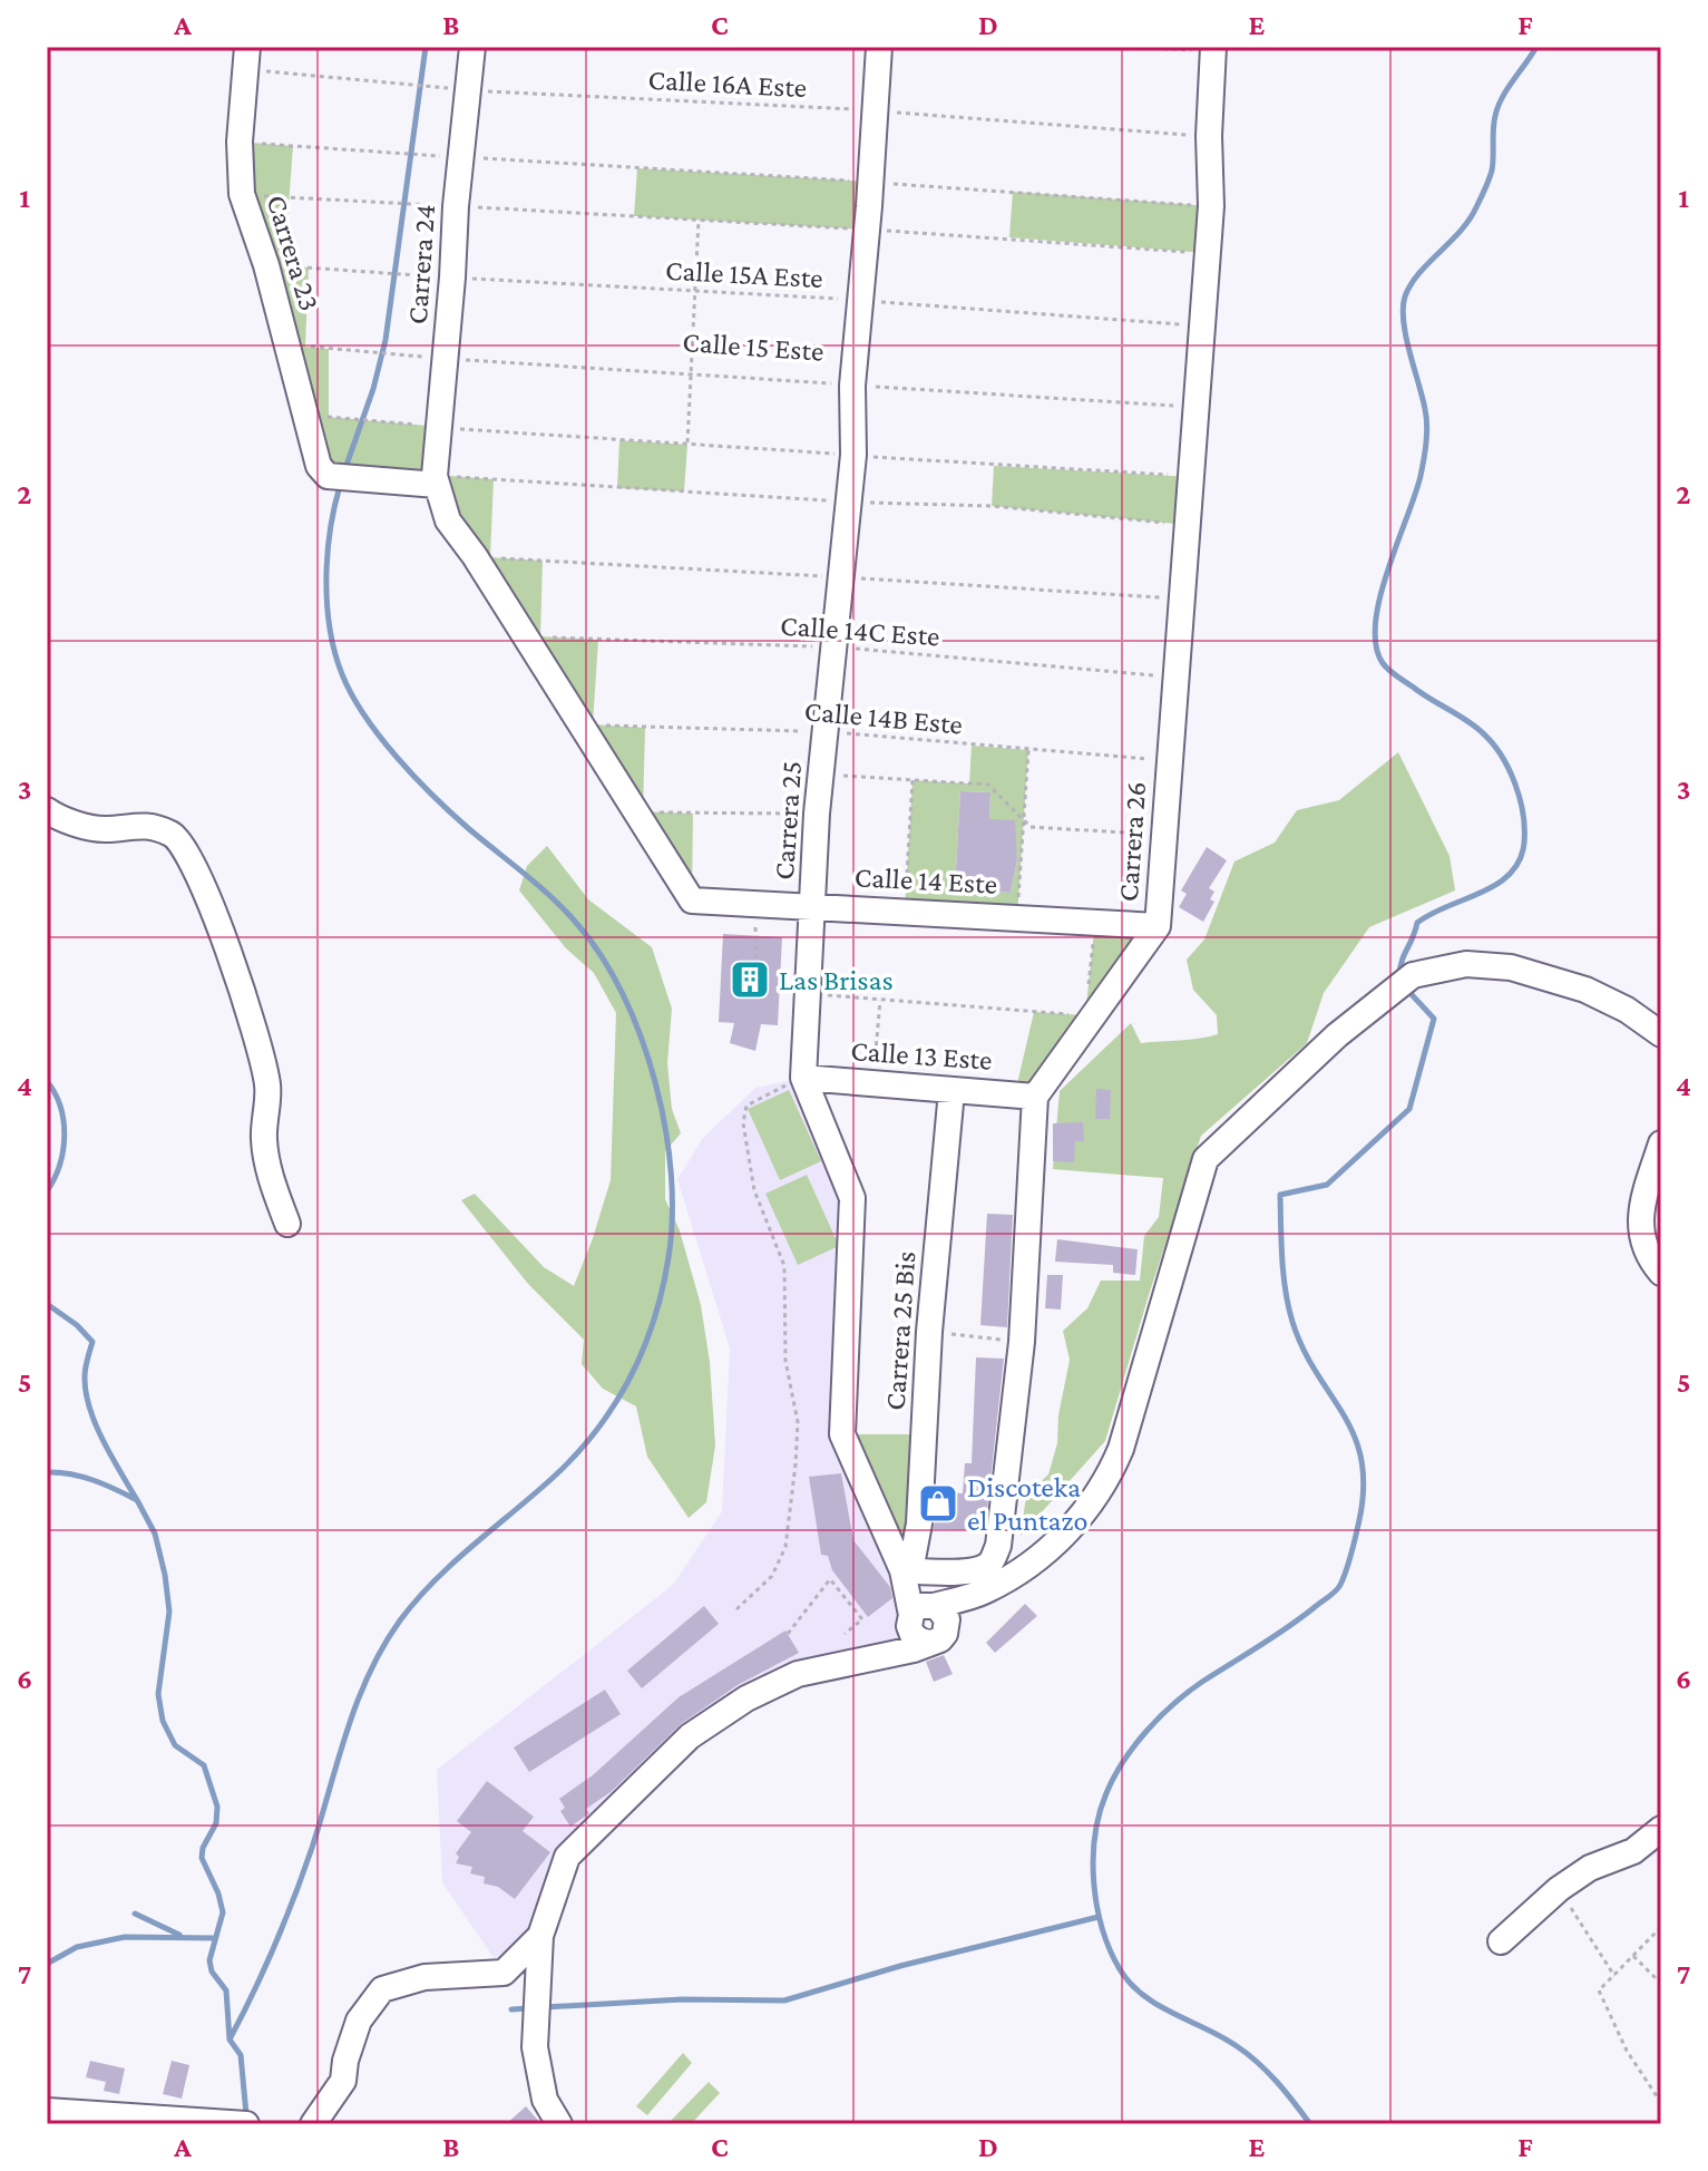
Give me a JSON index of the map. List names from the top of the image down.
{
  "streets": {
    "street": [
      "Carrera 23",
      "Carrera 24",
      "Carrera 25",
      "Carrera 26",
      "Calle 14 Este",
      "Calle 13 Este",
      "Carrera 25 Bis"
    ],
    "path": [
      "Calle 16A Este",
      "Calle 15A Este",
      "Calle 15 Este",
      "Calle 14C Este",
      "Calle 14B Este"
    ]
  },
  "crossings": [
    ["Calle 16A Este", "Carrera 23"],
    ["Calle 16A Este", "Carrera 24"],
    ["Calle 16A Este", "Carrera 25"],
    ["Calle 16A Este", "Carrera 26"],
    ["Carrera 23", "Carrera 24"],
    ["Carrera 23", "Calle 14 Este"],
    ["Carrera 24", "Calle 15A Este"],
    ["Carrera 24", "Calle 15 Este"],
    ["Carrera 24", "Calle 14 Este"],
    ["Calle 15A Este", "Carrera 25"],
    ["Calle 15A Este", "Carrera 26"],
    ["Calle 15 Este", "Carrera 25"],
    ["Calle 15 Este", "Carrera 26"],
    ["Calle 14C Este", "Carrera 25"],
    ["Calle 14C Este", "Carrera 26"],
    ["Calle 14B Este", "Carrera 25"],
    ["Calle 14B Este", "Carrera 26"],
    ["Carrera 25", "Calle 14 Este"],
    ["Carrera 25", "Calle 13 Este"],
    ["Carrera 25", "Carrera 25 Bis"],
    ["Carrera 26", "Calle 14 Este"],
    ["Carrera 26", "Calle 13 Este"],
    ["Calle 13 Este", "Carrera 25 Bis"]
  ],
  "places": {
    "building": ["Las Brisas"],
    "shop": ["Discoteka el Puntazo"]
  },
  "grid": {
    "columns": [
      "A",
      "B",
      "C",
      "D",
      "E",
      "F"
    ],
    "rows": [
      "1",
      "2",
      "3",
      "4",
      "5",
      "6",
      "7"
    ]
  }
}
